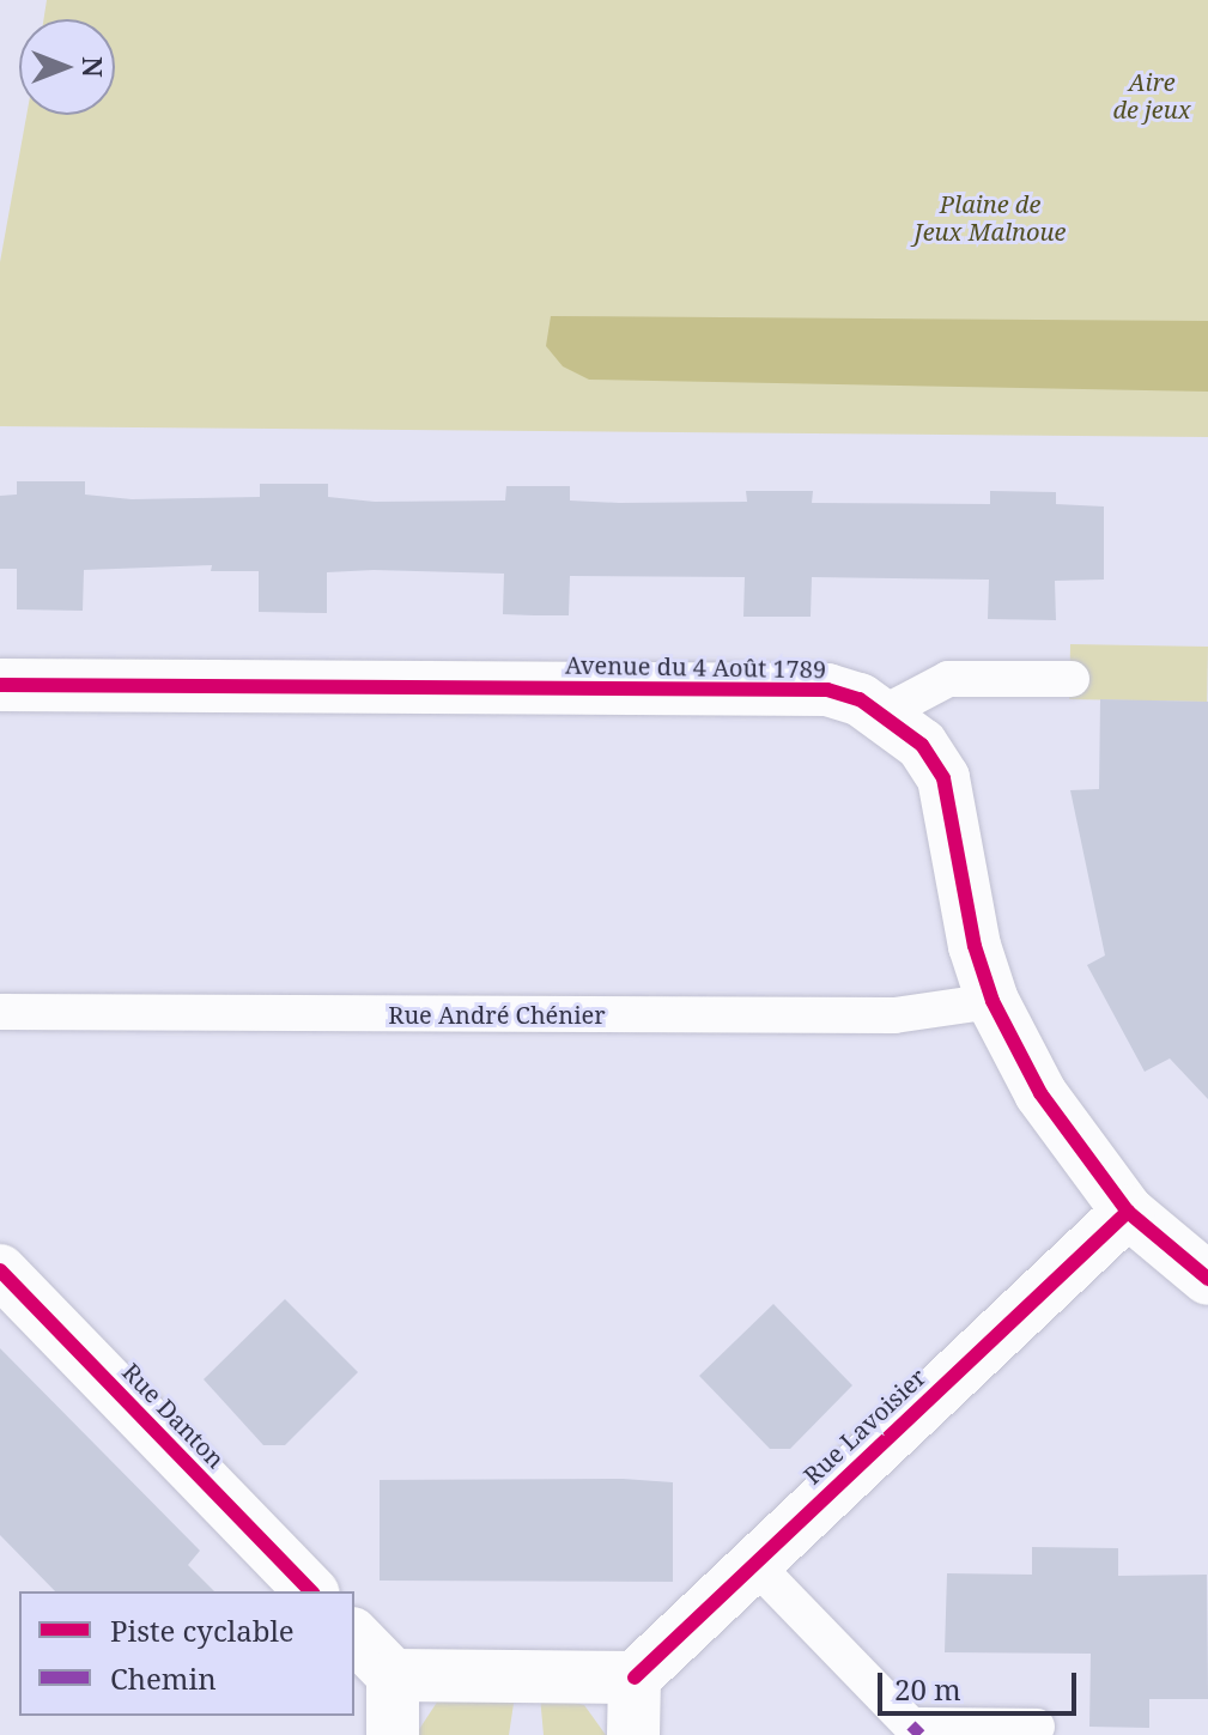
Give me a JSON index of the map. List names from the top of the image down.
{
  "streets": {
    "street": ["Avenue du 4 Août 1789", "Rue Danton", "Rue Lavoisier"],
    "lane": ["Rue André Chénier"]
  },
  "crossings": [
    ["Avenue du 4 Août 1789", "Rue André Chénier"],
    ["Avenue du 4 Août 1789", "Rue Lavoisier"]
  ],
  "parks": ["Aire de jeux", "Plaine de Jeux Malnoue"],
  "legend": ["Piste cyclable", "Chemin"],
  "scale_bar": "20 m",
  "north": "right"
}
